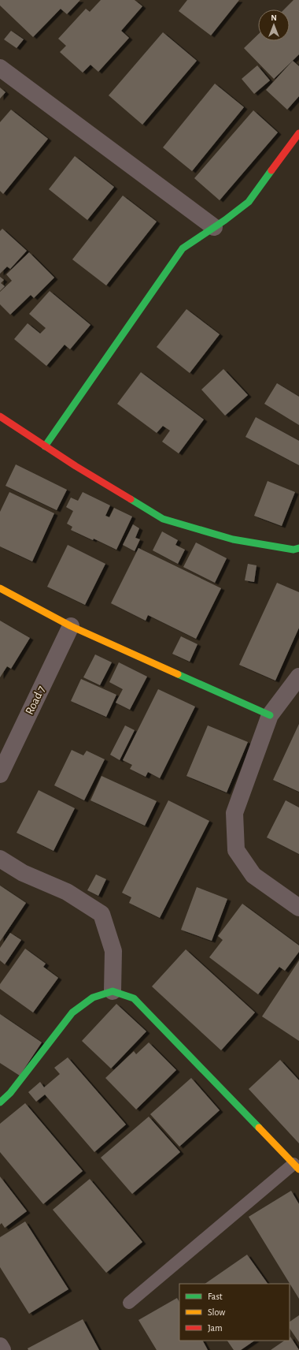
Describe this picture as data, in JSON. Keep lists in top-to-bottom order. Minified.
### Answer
{"streets":{"street":["Road 7"]},"legend":["Fast","Slow","Jam"],"north":"top"}
